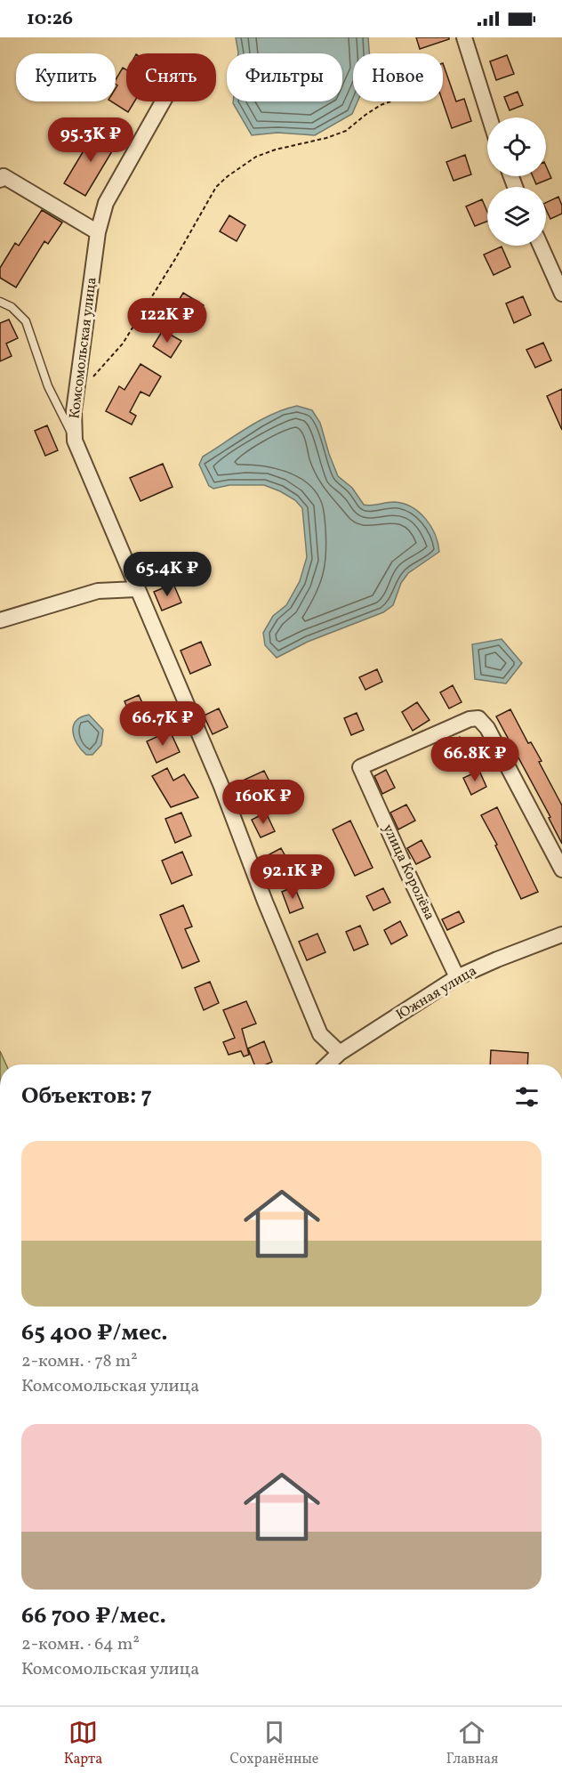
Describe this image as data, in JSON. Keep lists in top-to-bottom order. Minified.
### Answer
{"streets":{"street":["Комсомольская улица","улица Королёва","Южная улица"]},"crossings":[["Комсомольская улица","Южная улица"],["улица Королёва","Южная улица"]],"page":{"status":"10:26","chip":["Купить","Снять","Фильтры","Новое"],"price":["95.3K ₽","122K ₽","65.4K ₽","66.7K ₽","66.8K ₽","160K ₽","92.1K ₽"],"heading":"Объектов: 7","list":[{"name":"65 400 ₽/мес.","note":"2-комн. · 78 m² · Комсомольская улица"},{"name":"66 700 ₽/мес.","note":"2-комн. · 64 m² · Комсомольская улица"}],"tabs":["Карта","Сохранённые","Главная"]}}
